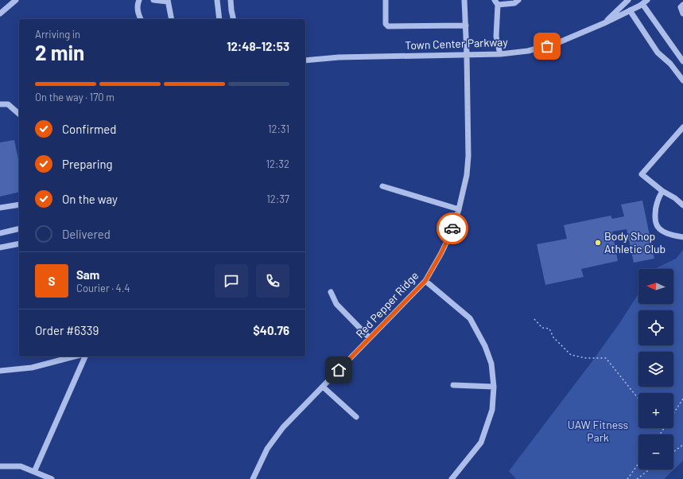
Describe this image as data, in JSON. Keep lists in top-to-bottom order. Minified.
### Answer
{"streets":{"street":["Town Center Parkway","Red Pepper Ridge"]},"crossings":[["Town Center Parkway","Red Pepper Ridge"]],"parks":["UAW Fitness Park"],"places":["Body Shop Athletic Club"],"north":"left","page":{"heading":["2 min","Arriving in","12:48–12:53"],"panel":["Sam","Courier · 4.4","Order #6339","$40.76"],"bar":"On the way · 170 m","list":[["Confirmed","12:31"],["Preparing","12:32"],["On the way","12:37"],"Delivered"],"round":"S","map_buttons":["+","−"]}}
